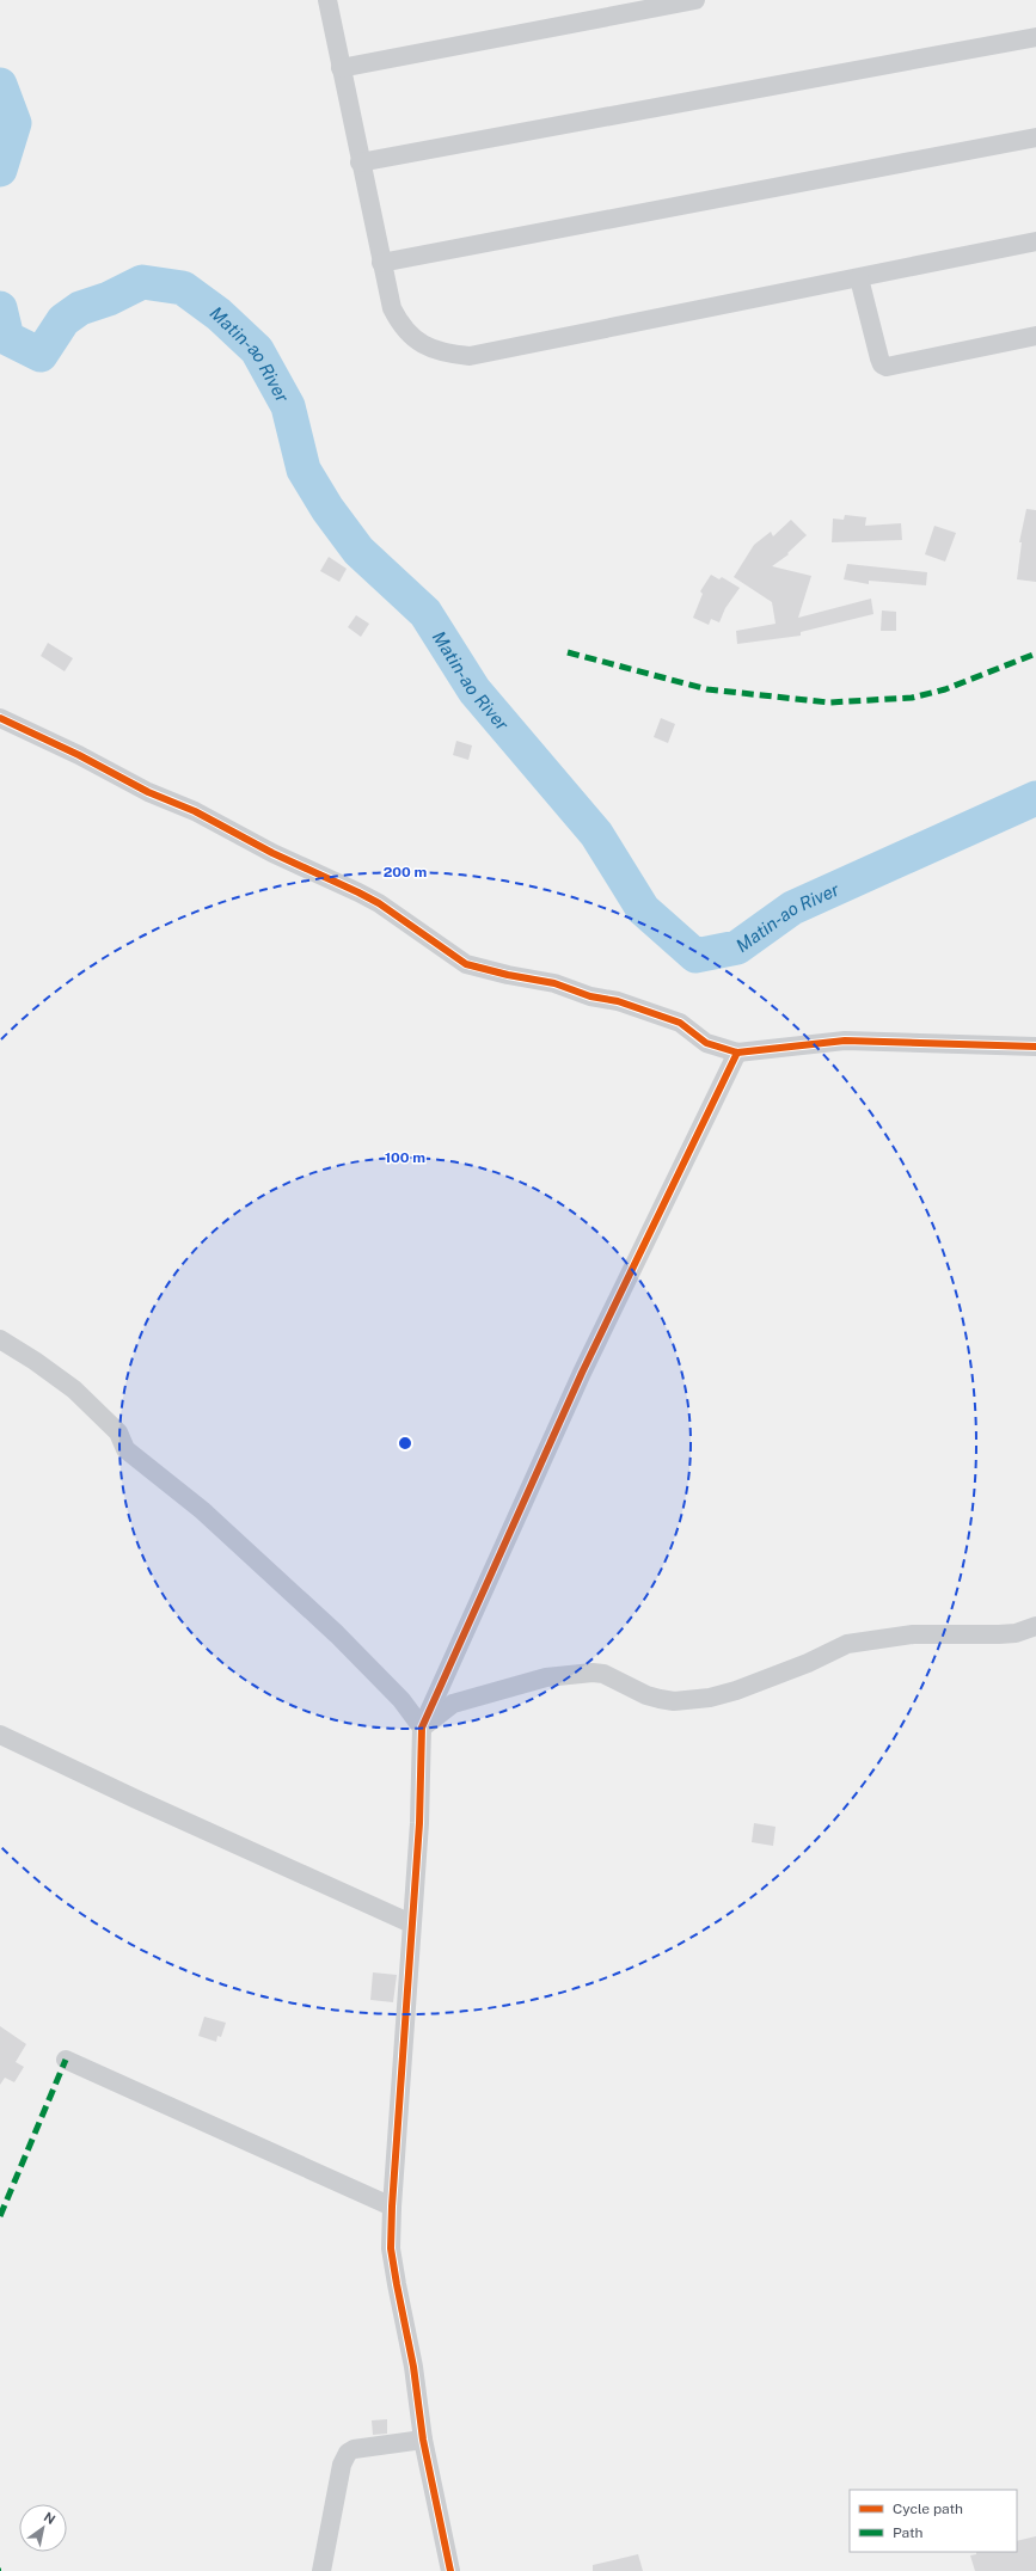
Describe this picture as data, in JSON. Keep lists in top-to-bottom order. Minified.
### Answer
{"water":["Matin-ao River"],"legend":["Cycle path","Path"],"north":"top right","rings":["200 m","100 m"]}
